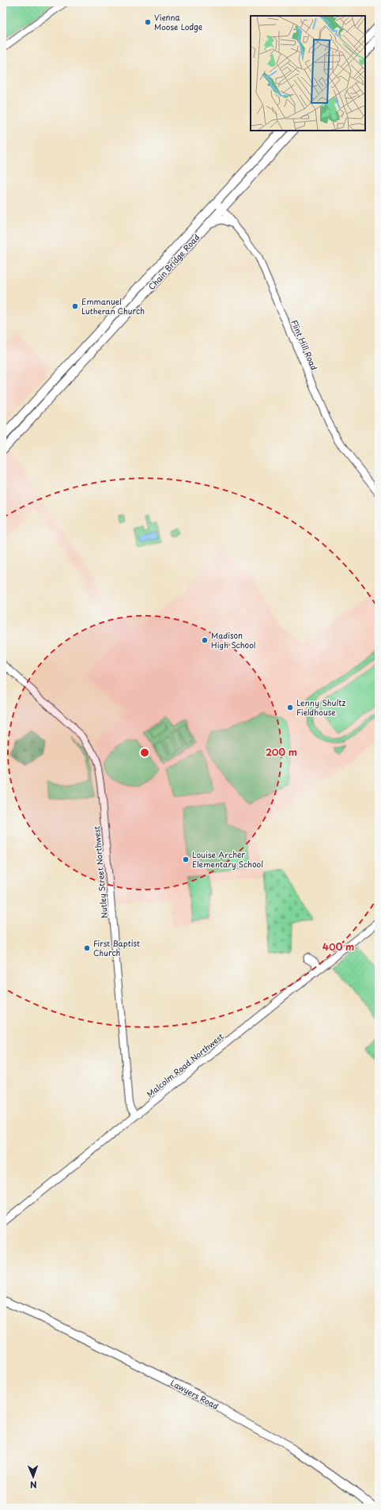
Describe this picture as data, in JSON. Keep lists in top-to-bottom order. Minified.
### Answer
{"streets":{"main road":["Chain Bridge Road","Malcolm Road Northwest","Lawyers Road"],"street":["Flint Hill Road","Nutley Street Northwest"]},"crossings":[["Chain Bridge Road","Flint Hill Road"],["Nutley Street Northwest","Malcolm Road Northwest"]],"places":["Vienna Moose Lodge","Emmanuel Lutheran Church","Madison High School","Lenny Shultz Fieldhouse","Louise Archer Elementary School","First Baptist Church"],"north":"bottom","rings":["200 m","400 m"]}
